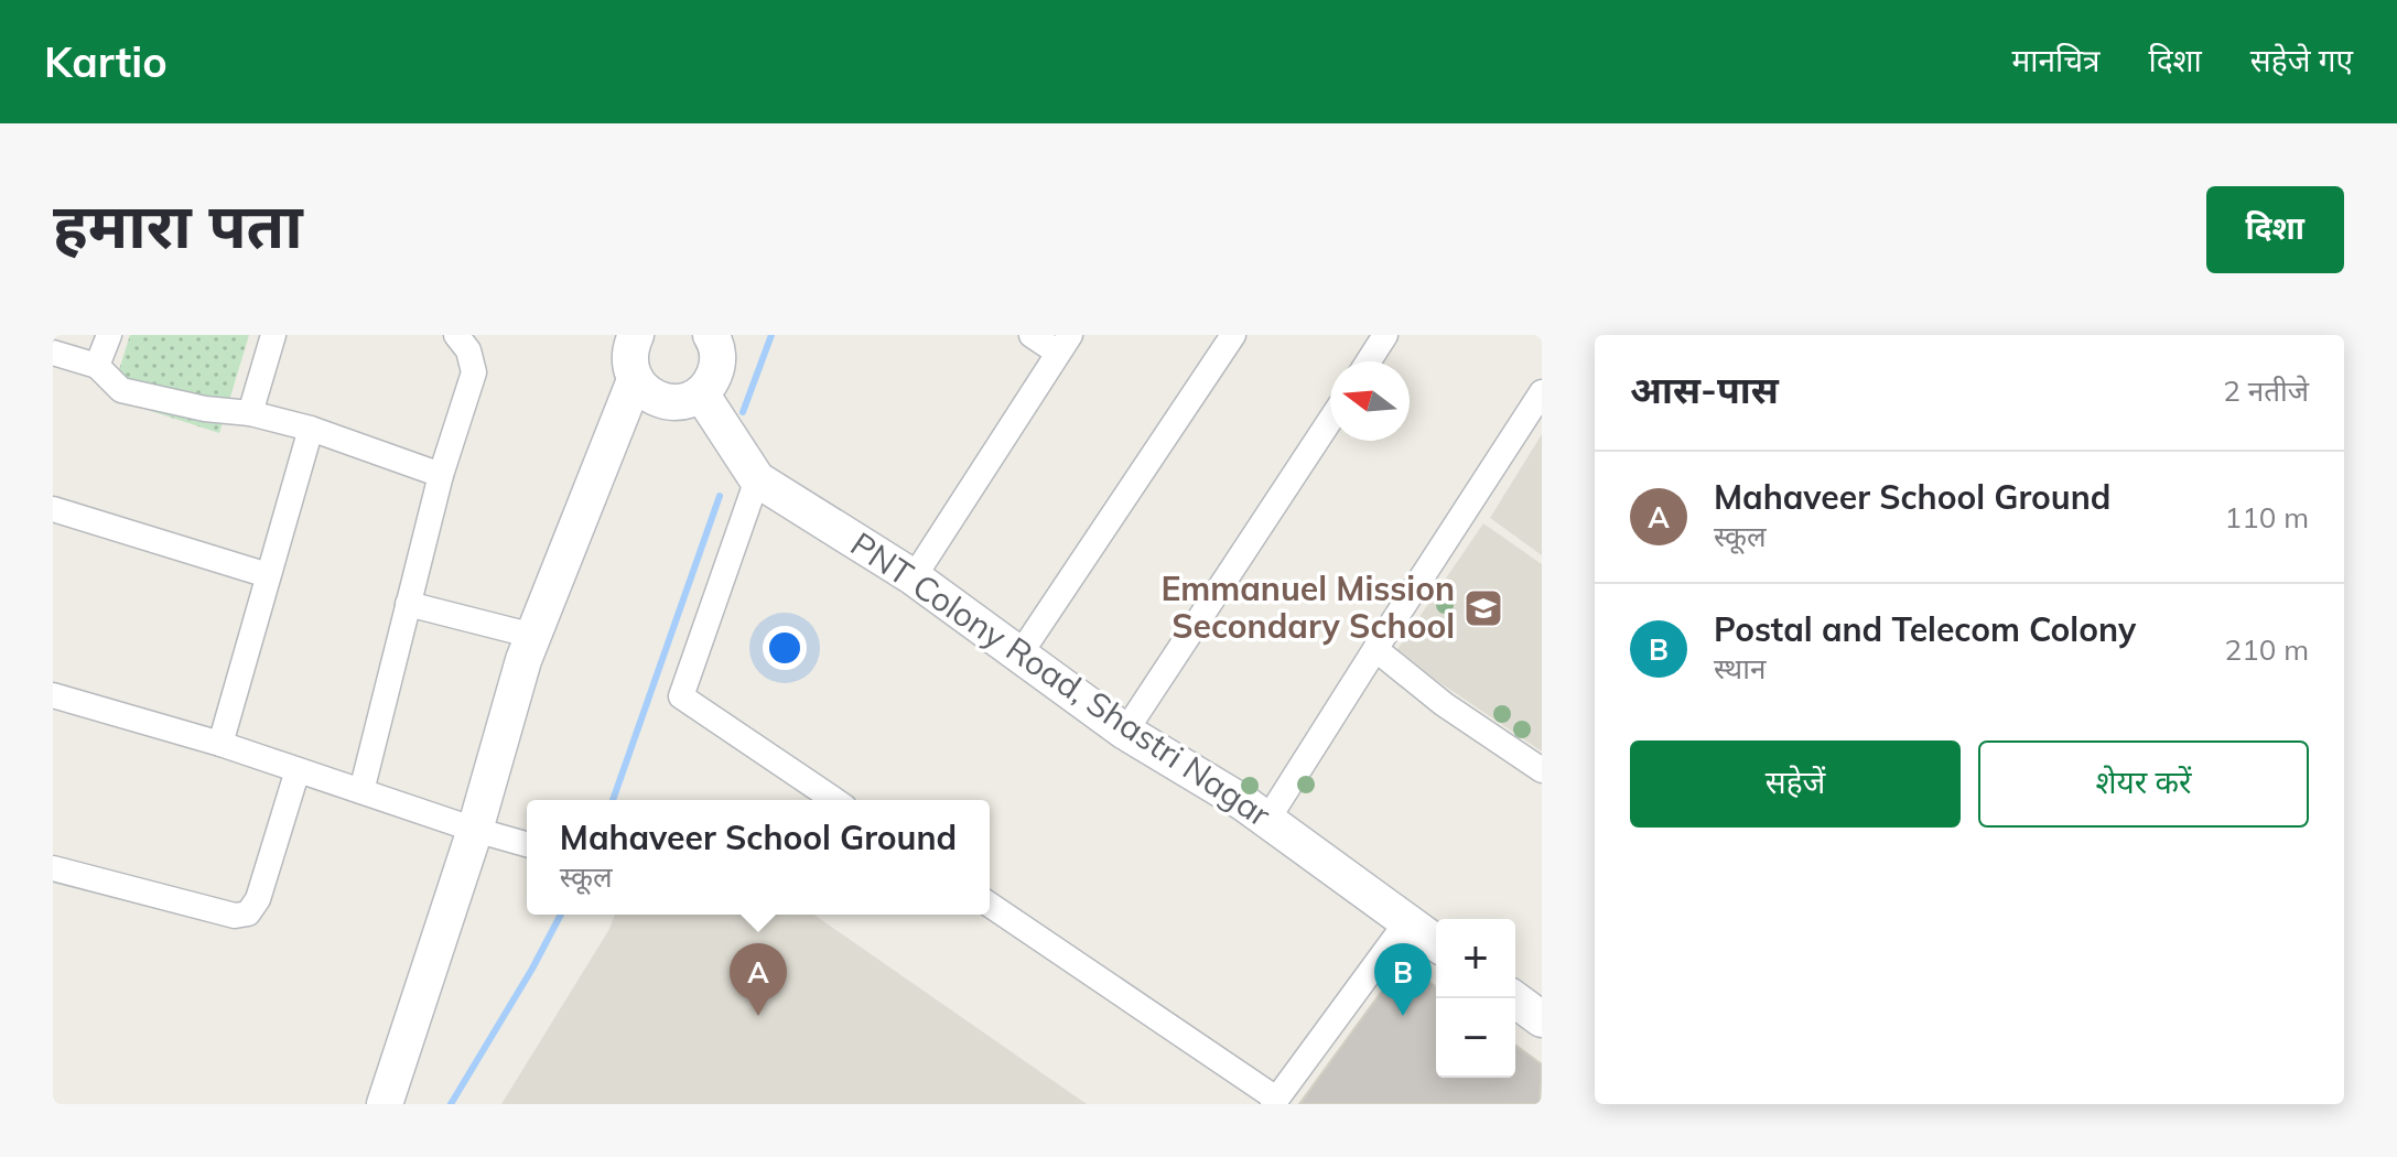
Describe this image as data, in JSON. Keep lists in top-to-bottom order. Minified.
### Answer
{"streets":{"street":["PNT Colony Road, Shastri Nagar"]},"places":{"school or university":["Emmanuel Mission Secondary School"]},"north":"left","page":{"header":"Kartio","nav":["मानचित्र","दिशा","सहेजे गए"],"title":"हमारा पता","buttons":["दिशा",["सहेजें","शेयर करें"]],"heading":["आस-पास","2 नतीजे"],"list":[{"mark":"A","name":"Mahaveer School Ground","note":"स्कूल","value":"110 m"},{"mark":"B","name":"Postal and Telecom Colony","note":"स्थान","value":"210 m"}],"popup":["Mahaveer School Ground","स्कूल"],"map_buttons":["+","−"],"pins":["A","B"]}}
